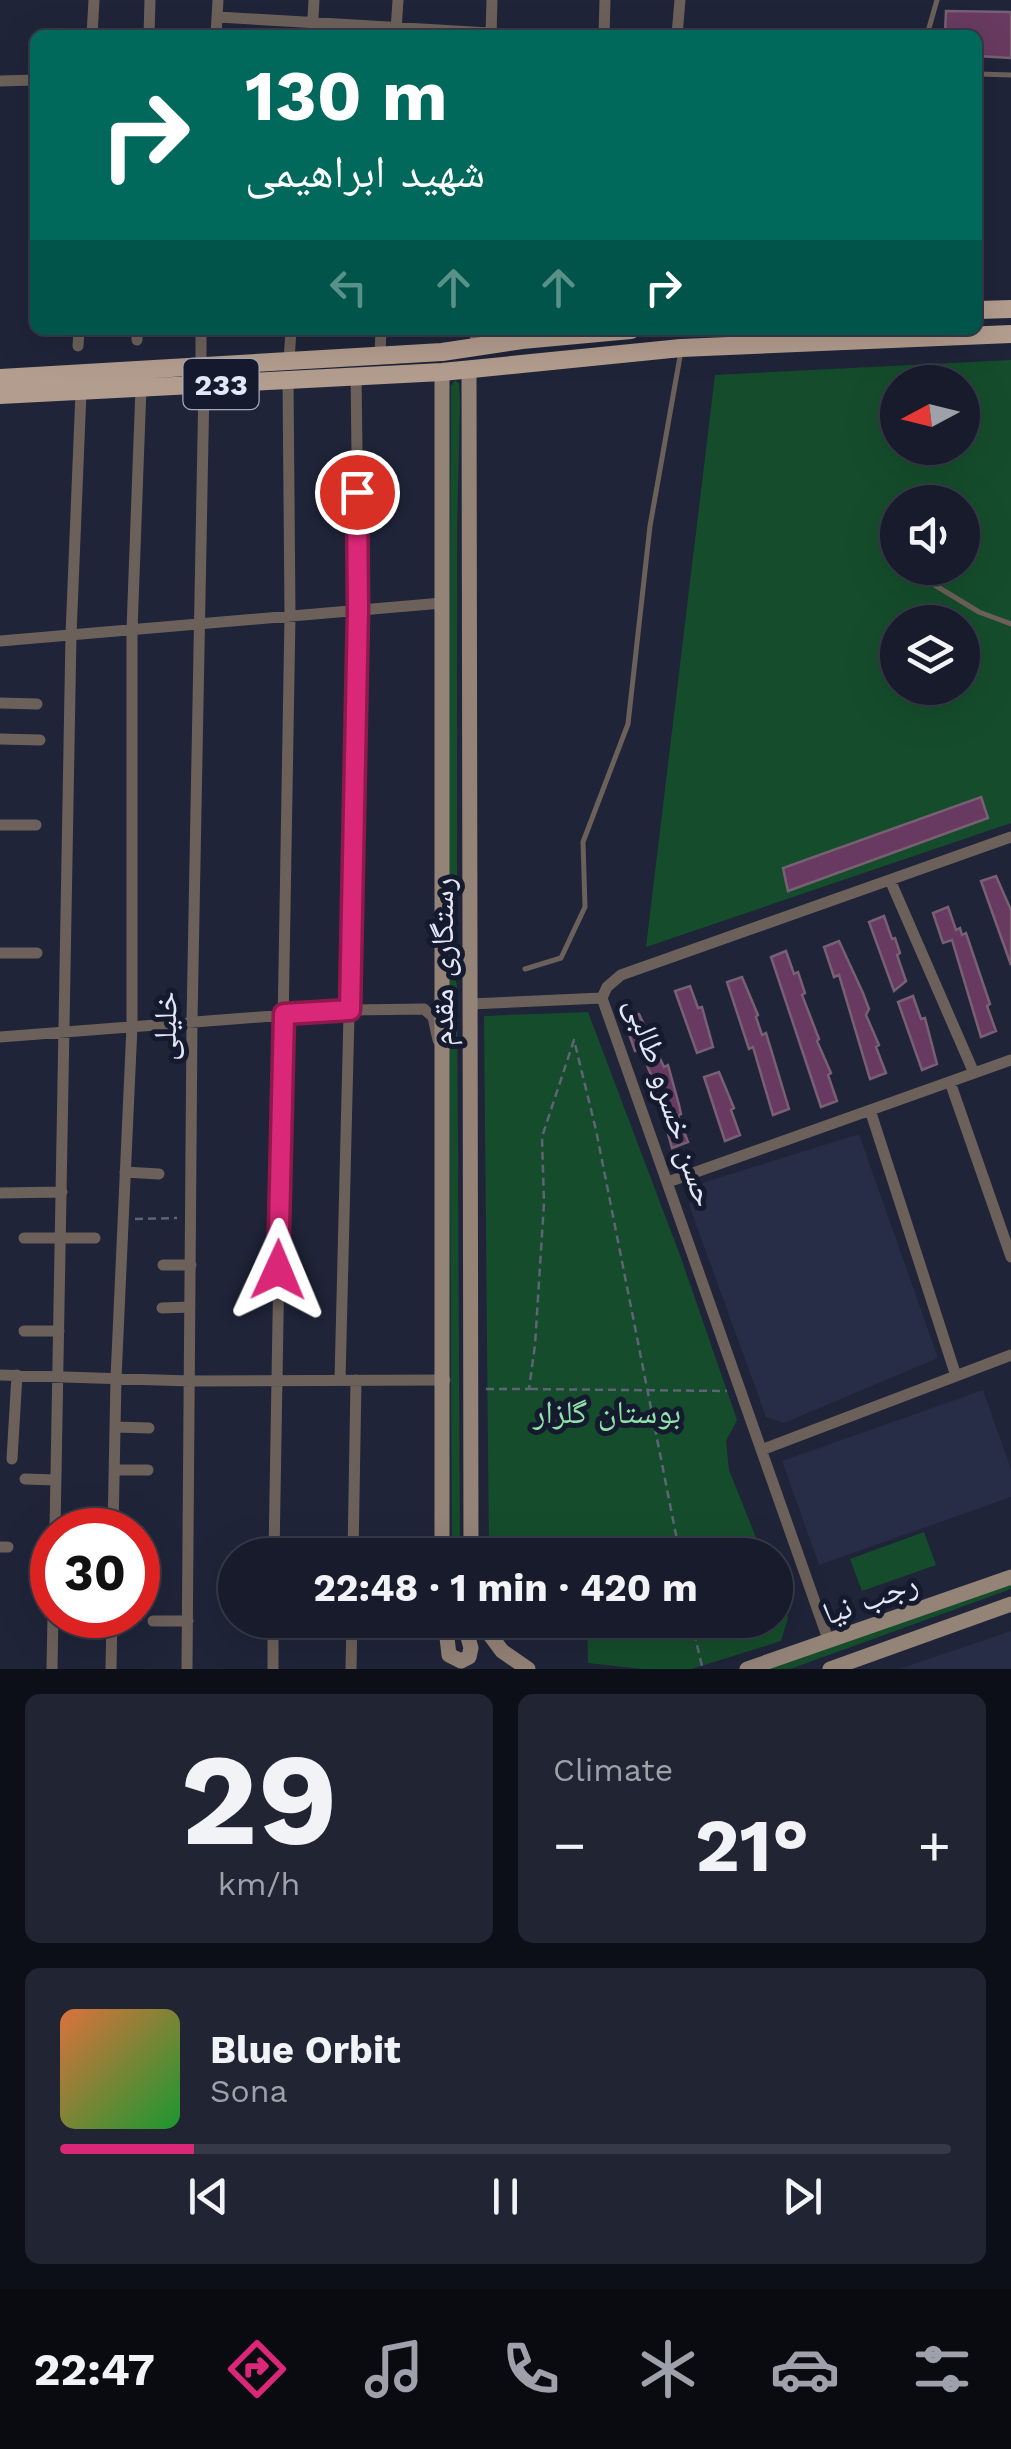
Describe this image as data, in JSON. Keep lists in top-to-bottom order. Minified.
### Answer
{"streets":{"main road":["233","رستگاری مقدم","رجب نیا"],"street":["خلیلی","حسن خسرو طالبی"]},"crossings":[["233","رستگاری مقدم"],["233","خلیلی"],["حسن خسرو طالبی","رجب نیا"]],"parks":["بوستان گلزار"],"north":"left","page":{"turn":["130 m","شهید ابراهیمی"],"limit":"30","trip":"22:48 · 1 min · 420 m","tile":[["29","km/h"],"Climate"],"heat":["−","21°","+"],"song":["Blue Orbit","Sona"],"tabs":"22:47"}}
